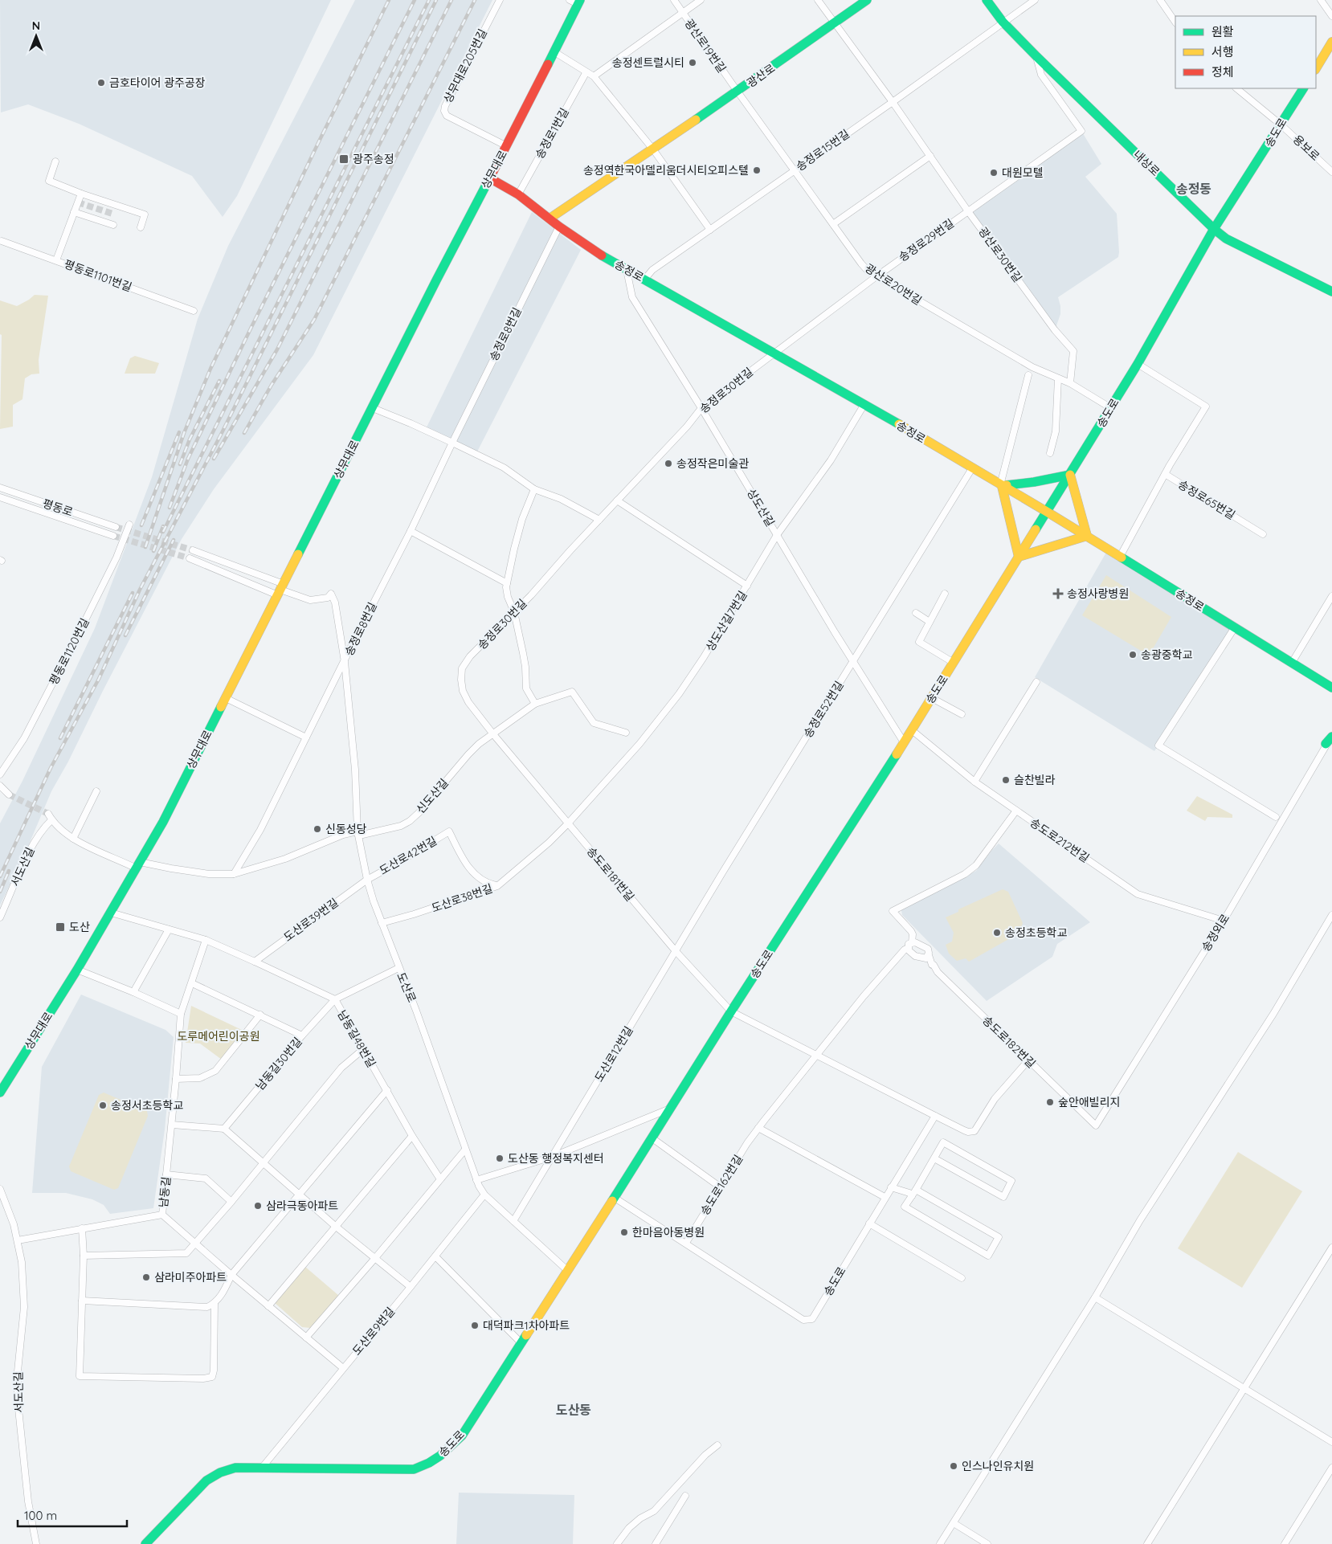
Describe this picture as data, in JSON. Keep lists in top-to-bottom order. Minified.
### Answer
{"streets":{"main road":["광산로","송도로","내상로","상무대로","송정로"],"street":["광산로19번길","상무대로205번길","송정로1번길","용보로","송정로15번길","송정로29번길","광산로30번길","평동로1101번길","광산로20번길","송정로8번길","송정로30번길","송정로65번길","평동로","상도산길","상도산길7번길","평동로1120번길","송정로52번길","신도산길","송도로212번길","도산로42번길","서도산길","송도로181번길","도산로38번길","도산로39번길","송정외로","도산로","남동길48번길","송도로182번길","도산로12번길","남동길30번길","송도로162번길","남동길","도산로9번길"]},"crossings":[["광산로19번길","광산로"],["광산로19번길","광산로20번길"],["상무대로205번길","상무대로"],["광산로","광산로30번길"],["광산로","송정로"],["광산로","광산로20번길"],["송도로","용보로"],["송도로","내상로"],["송도로","송정로"],["송도로","광산로20번길"],["송도로","송정로65번길"],["송도로","상도산길"],["송도로","송도로212번길"],["송도로","송도로181번길"],["송도로","도산로"],["송도로","송도로162번길"],["송도로","도산로9번길"],["송정로1번길","송정로"],["송정로15번길","내상로"],["송정로15번길","광산로30번길"],["송정로15번길","송정로"],["송정로15번길","광산로20번길"],["내상로","송정로29번길"],["상무대로","송정로"],["상무대로","신도산길"],["상무대로","도산로"],["송정로29번길","광산로30번길"],["송정로29번길","송정로"],["송정로29번길","광산로20번길"],["송정로29번길","송정로30번길"],["광산로30번길","광산로20번길"],["송정로","송정로8번길"],["송정로","송정로30번길"],["송정로","송정로65번길"],["송정로","상도산길"],["송정로","상도산길7번길"],["송정로","송정로52번길"],["송정로8번길","도산로"],["송정로30번길","상도산길"],["송정로30번길","송도로181번길"],["상도산길","상도산길7번길"],["상도산길","송정로52번길"],["상도산길7번길","송도로181번길"],["상도산길7번길","도산로38번길"],["송정로52번길","송도로181번길"],["송정로52번길","도산로12번길"],["신도산길","서도산길"],["신도산길","송도로181번길"],["신도산길","도산로"],["송도로212번길","송정외로"],["도산로42번길","도산로38번길"],["도산로42번길","도산로39번길"],["도산로42번길","도산로"],["송도로181번길","도산로38번길"],["송도로181번길","도산로12번길"],["도산로38번길","도산로"],["도산로39번길","도산로"],["도산로39번길","남동길48번길"],["송정외로","송도로182번길"],["도산로","도산로12번길"],["도산로","도산로9번길"],["남동길48번길","남동길30번길"],["남동길48번길","남동길"],["남동길","도산로9번길"]],"districts":["송정동","도산동"],"parks":["도루메어린이공원"],"places":{"other":["송정센트럴시티","금호타이어 광주공장","송정역한국아델리움더시티오피스텔","대원모텔","송정작은미술관","송광중학교","슬찬빌라","신동성당","송정초등학교","숲안애빌리지","송정서초등학교","도산동 행정복지센터","삼라극동아파트","한마음아동병원","삼라미주아파트","대덕파크1차아파트","인스나인유치원"],"transit":["광주송정","도산"],"health":["송정사랑병원"]},"legend":["원활","서행","정체"],"scale_bar":"100 m","north":"top"}
